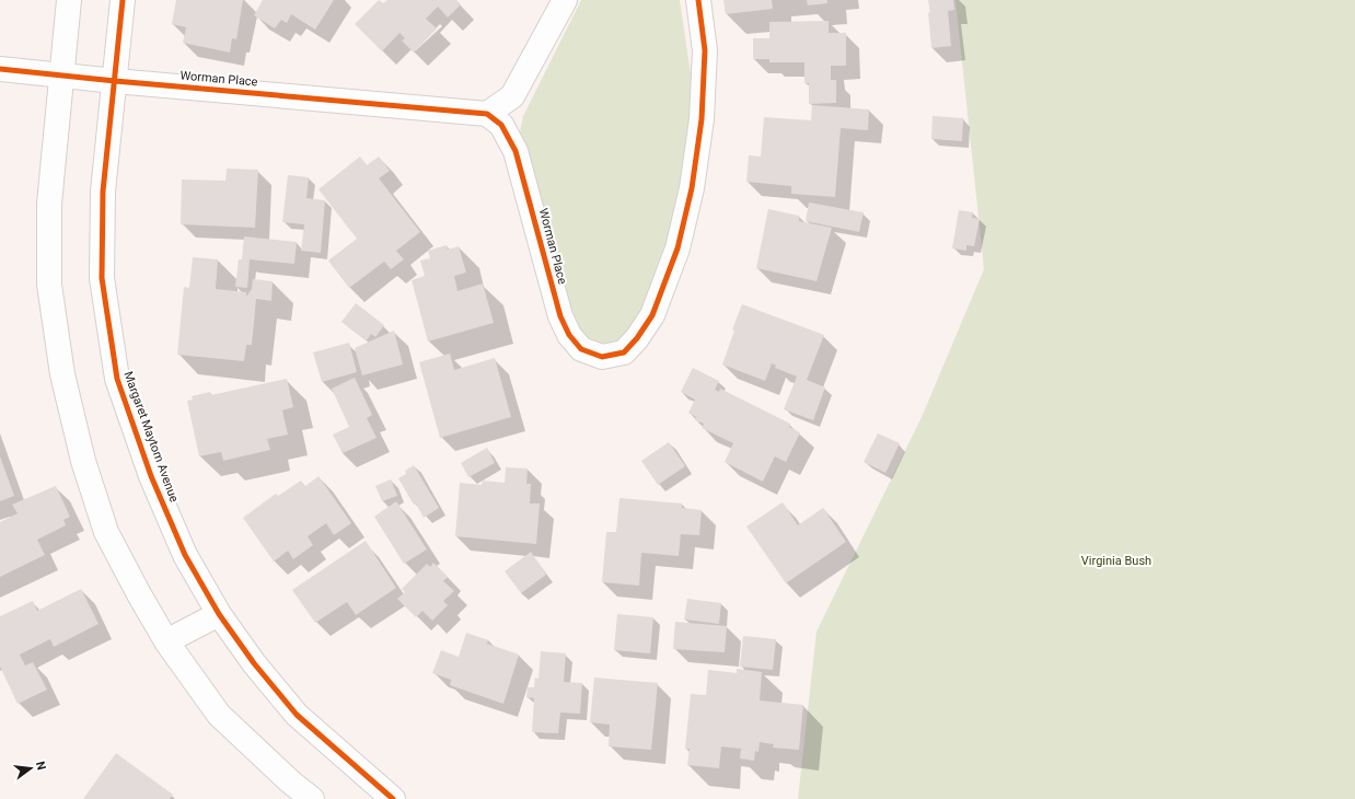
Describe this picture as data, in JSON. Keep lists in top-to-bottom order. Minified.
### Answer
{"streets":{"street":["Worman Place","Margaret Maytom Avenue"]},"crossings":[["Worman Place","Margaret Maytom Avenue"]],"parks":["Virginia Bush"],"north":"right"}
